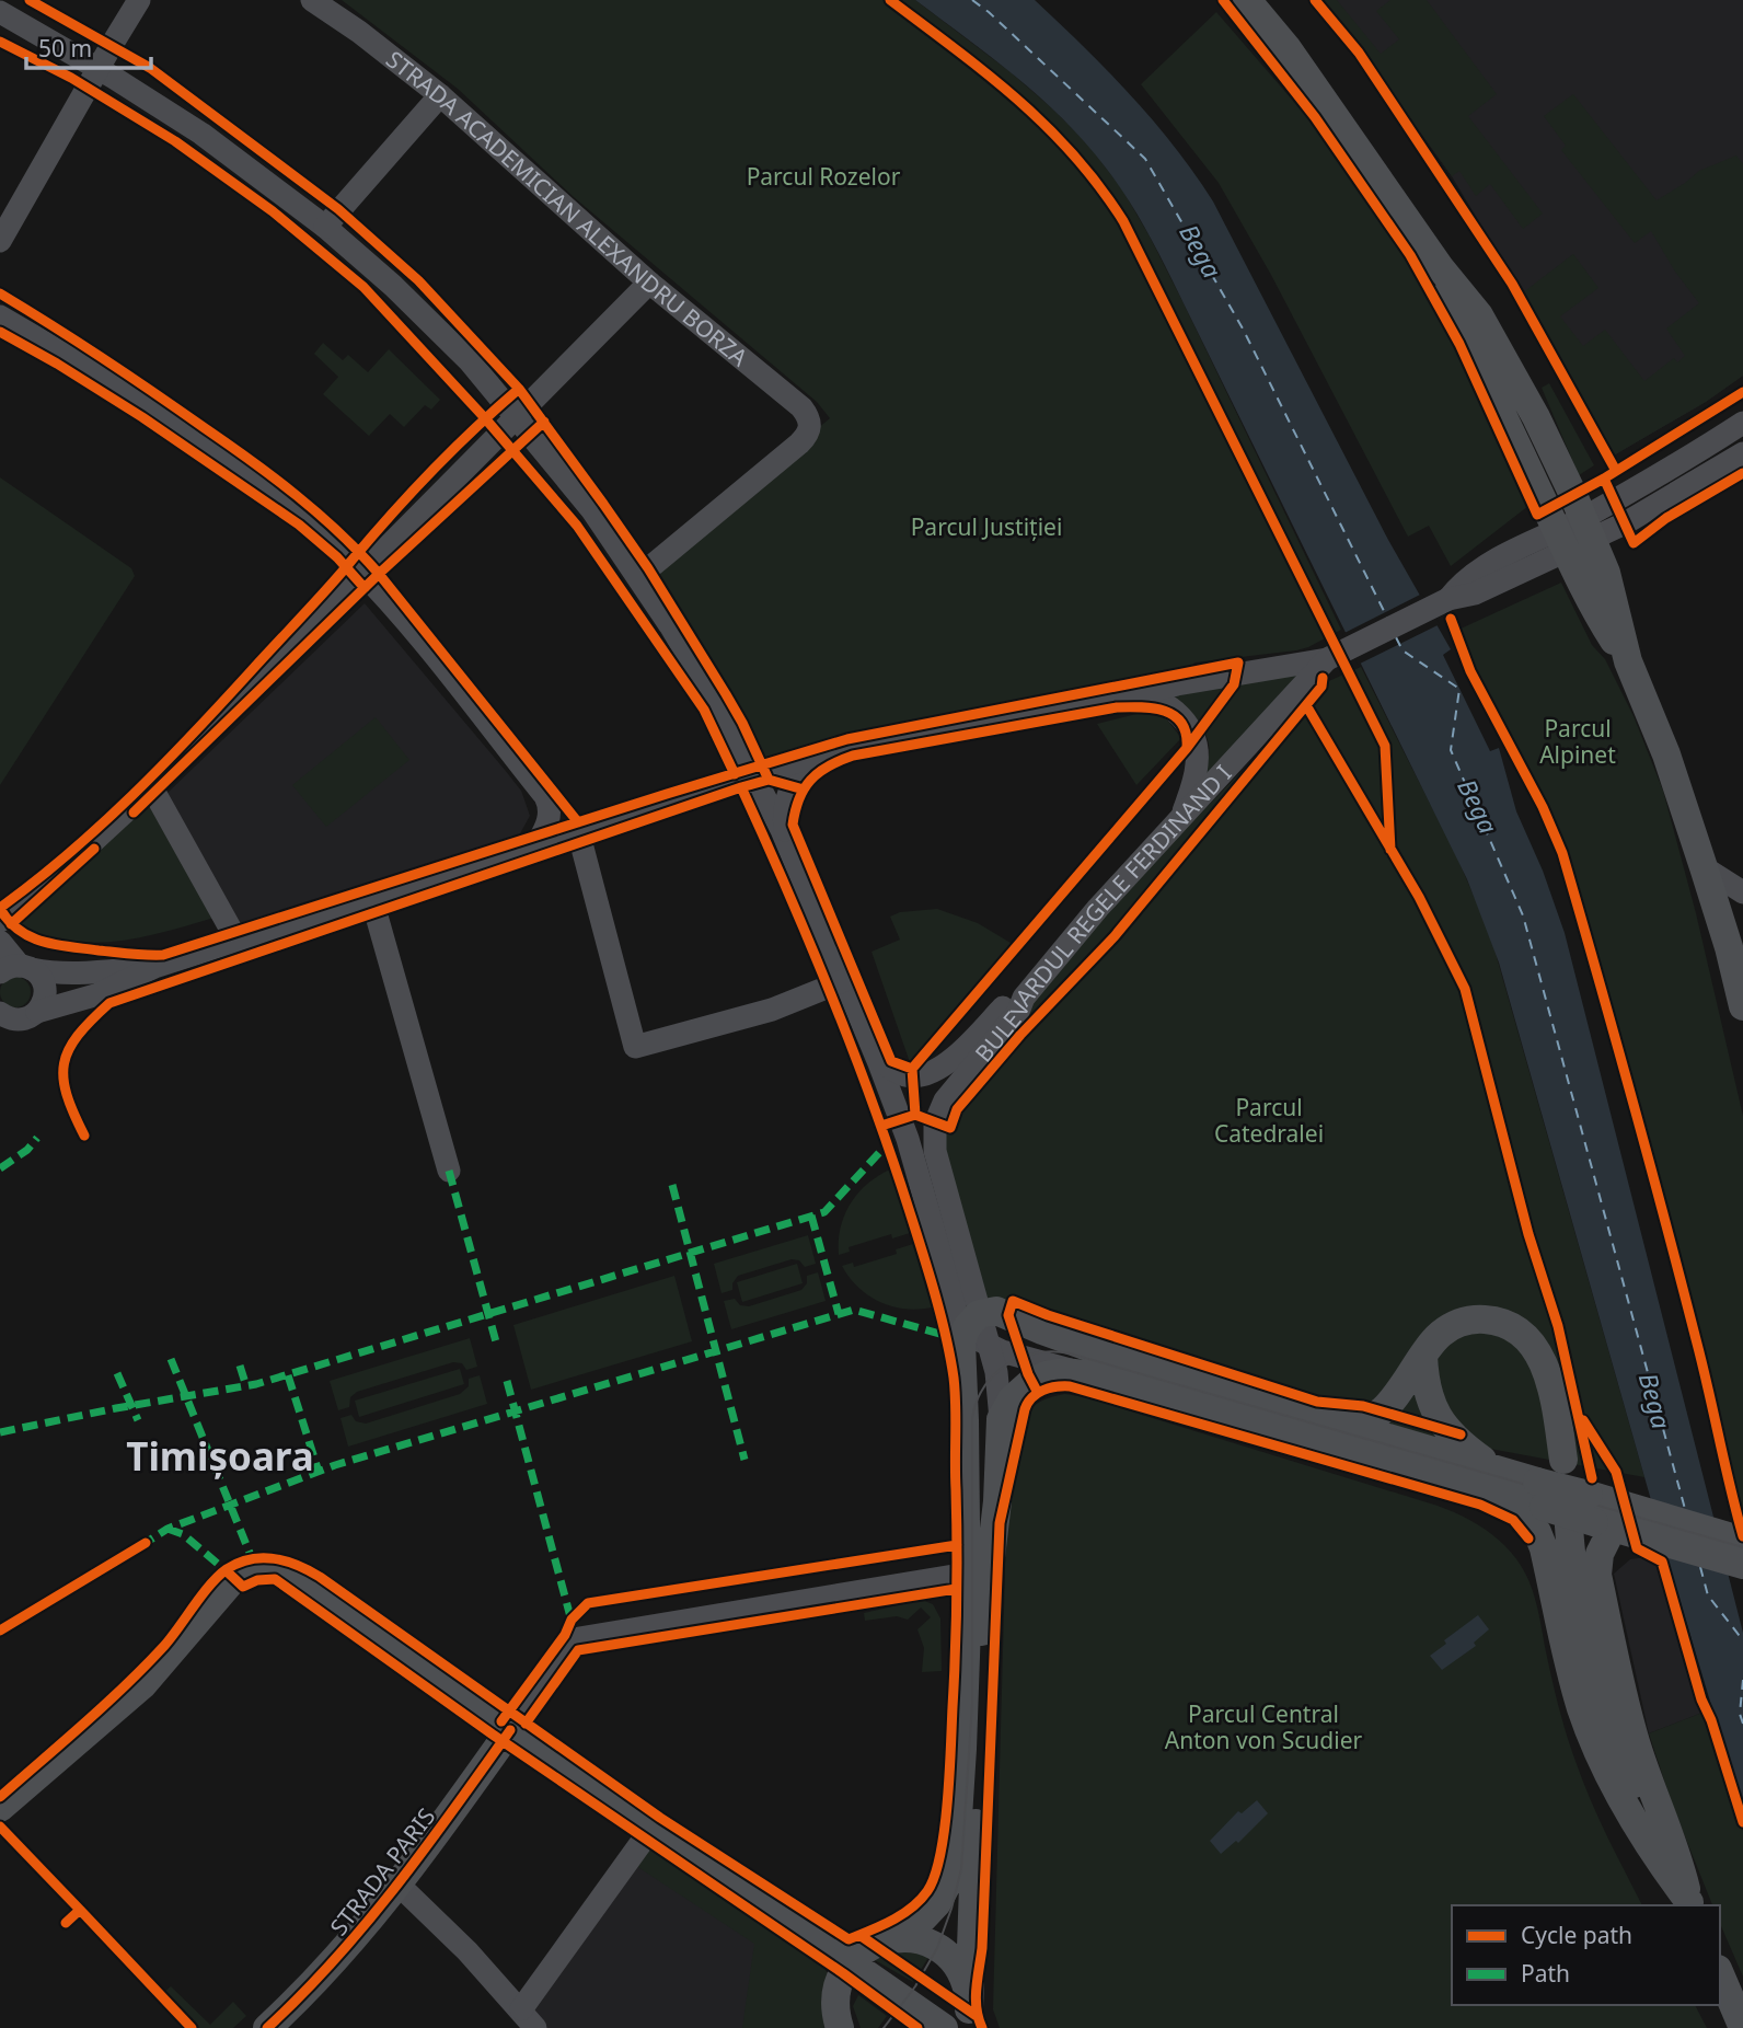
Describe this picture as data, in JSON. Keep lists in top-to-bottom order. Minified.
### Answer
{"streets":{"main road":["BULEVARDUL REGELE FERDINAND I","STRADA PARIS"],"street":["STRADA ACADEMICIAN ALEXANDRU BORZA"]},"districts":["Timișoara"],"water":["Bega"],"parks":["Parcul Rozelor","Parcul Justiției","Parcul Alpinet","Parcul Catedralei","Parcul Central Anton von Scudier"],"legend":["Cycle path","Path"],"scale_bar":"50 m"}
